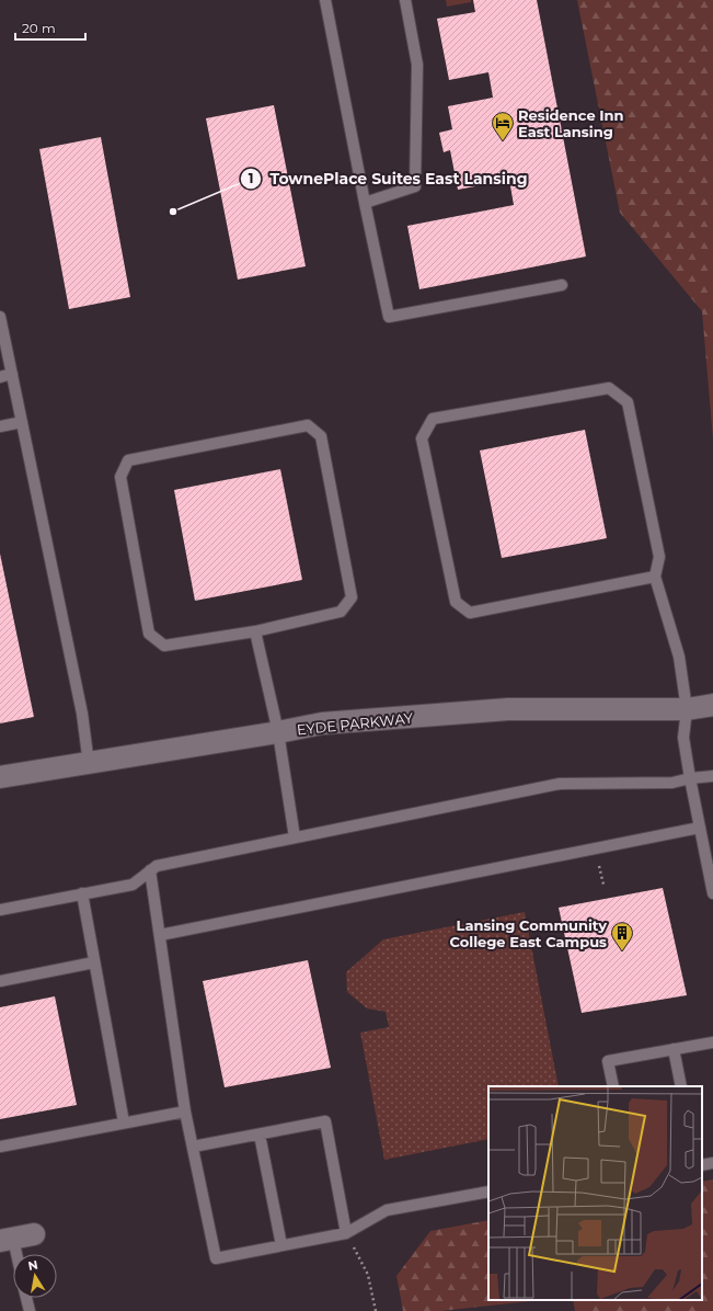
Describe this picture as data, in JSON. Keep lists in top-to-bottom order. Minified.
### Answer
{"streets":{"street":["EYDE PARKWAY"]},"places":{"hotel":["Residence Inn East Lansing"],"other":["TownePlace Suites East Lansing"],"building":["Lansing Community College East Campus"]},"scale_bar":"20 m","north":"top"}
